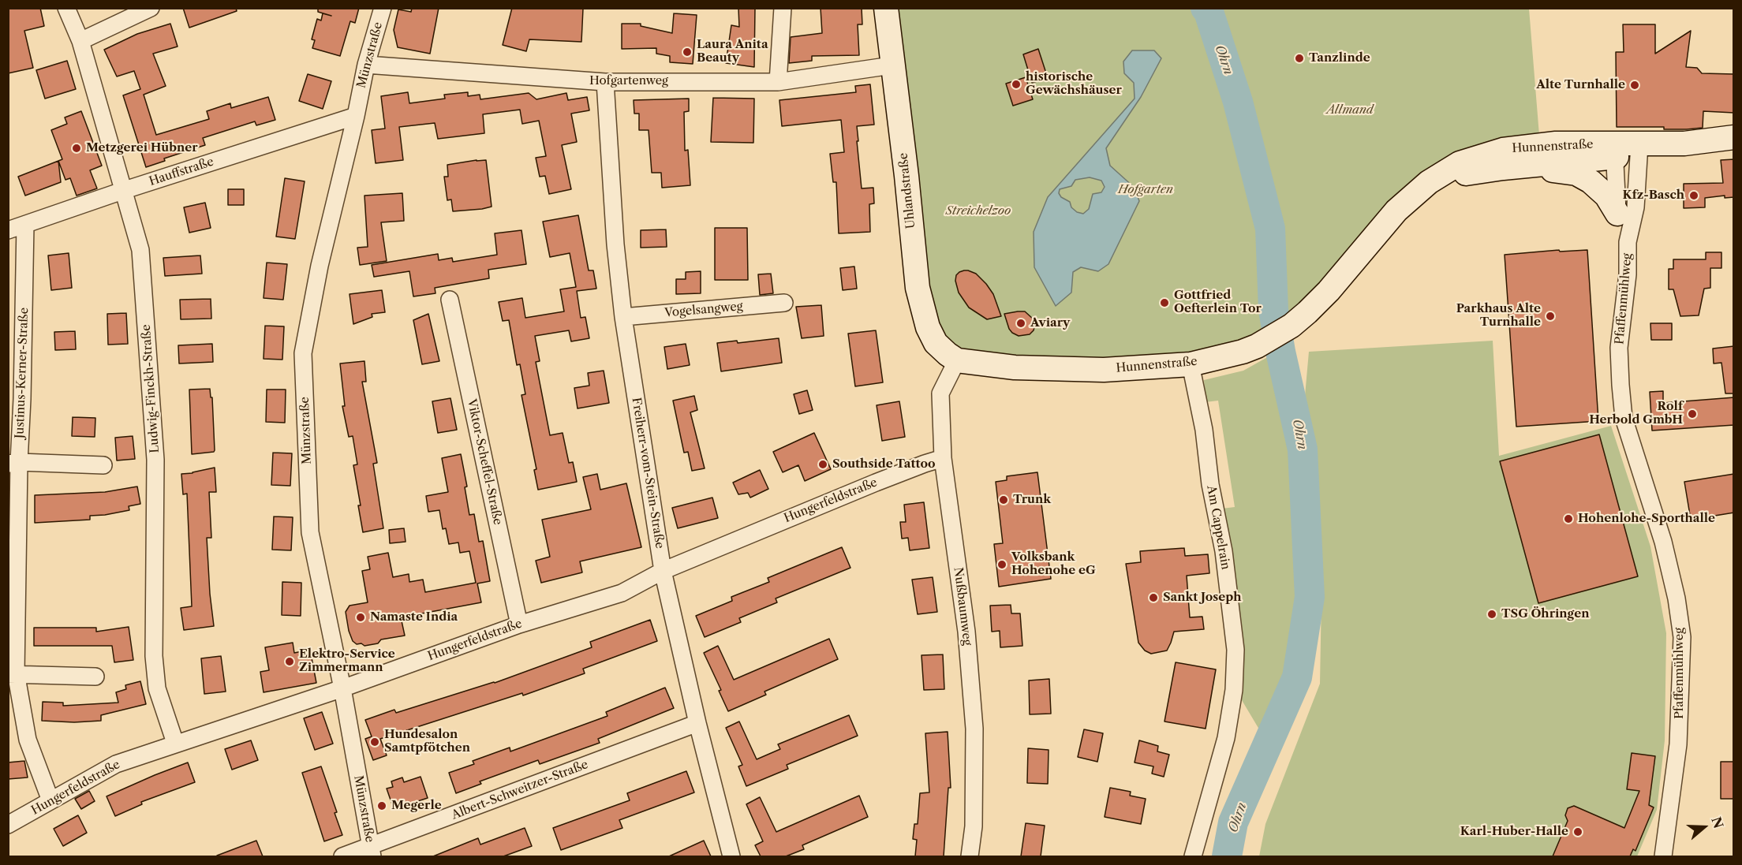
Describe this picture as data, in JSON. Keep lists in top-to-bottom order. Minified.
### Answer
{"streets":{"main road":["Hunnenstraße","Uhlandstraße"],"street":["Münzstraße","Hofgartenweg","Hauffstraße","Pfaffenmühlweg","Vogelsangweg","Justinus-Kerner-Straße","Ludwig-Finckh-Straße","Viktor-Scheffel-Straße","Freiherr-vom-Stein-Straße","Hungerfeldstraße","Am Cappelrain","Nußbaumweg","Albert-Schweitzer-Straße"]},"crossings":[["Münzstraße","Hofgartenweg"],["Münzstraße","Hauffstraße"],["Münzstraße","Hungerfeldstraße"],["Münzstraße","Albert-Schweitzer-Straße"],["Hofgartenweg","Uhlandstraße"],["Hofgartenweg","Freiherr-vom-Stein-Straße"],["Hunnenstraße","Uhlandstraße"],["Hunnenstraße","Pfaffenmühlweg"],["Hunnenstraße","Am Cappelrain"],["Hunnenstraße","Nußbaumweg"],["Hauffstraße","Justinus-Kerner-Straße"],["Hauffstraße","Ludwig-Finckh-Straße"],["Uhlandstraße","Nußbaumweg"],["Vogelsangweg","Freiherr-vom-Stein-Straße"],["Justinus-Kerner-Straße","Hungerfeldstraße"],["Ludwig-Finckh-Straße","Hungerfeldstraße"],["Viktor-Scheffel-Straße","Hungerfeldstraße"],["Freiherr-vom-Stein-Straße","Hungerfeldstraße"],["Freiherr-vom-Stein-Straße","Albert-Schweitzer-Straße"],["Hungerfeldstraße","Nußbaumweg"]],"water":["Ohrn"],"parks":["Allmand","Hofgarten","Streichelzoo"],"places":["Laura Anita Beauty","Tanzlinde","historische Gewächshäuser","Alte Turnhalle","Metzgerei Hübner","Kfz-Basch","Gottfried Oefterlein Tor","Parkhaus Alte Turnhalle","Aviary","Rolf Herbold GmbH","Southside Tattoo","Trunk","Hohenlohe-Sporthalle","Volksbank Hohenohe eG","Sankt Joseph","TSG Öhringen","Namaste India","Elektro-Service Zimmermann","Hundesalon Samtpfötchen","Megerle","Karl-Huber-Halle"],"north":"right"}
